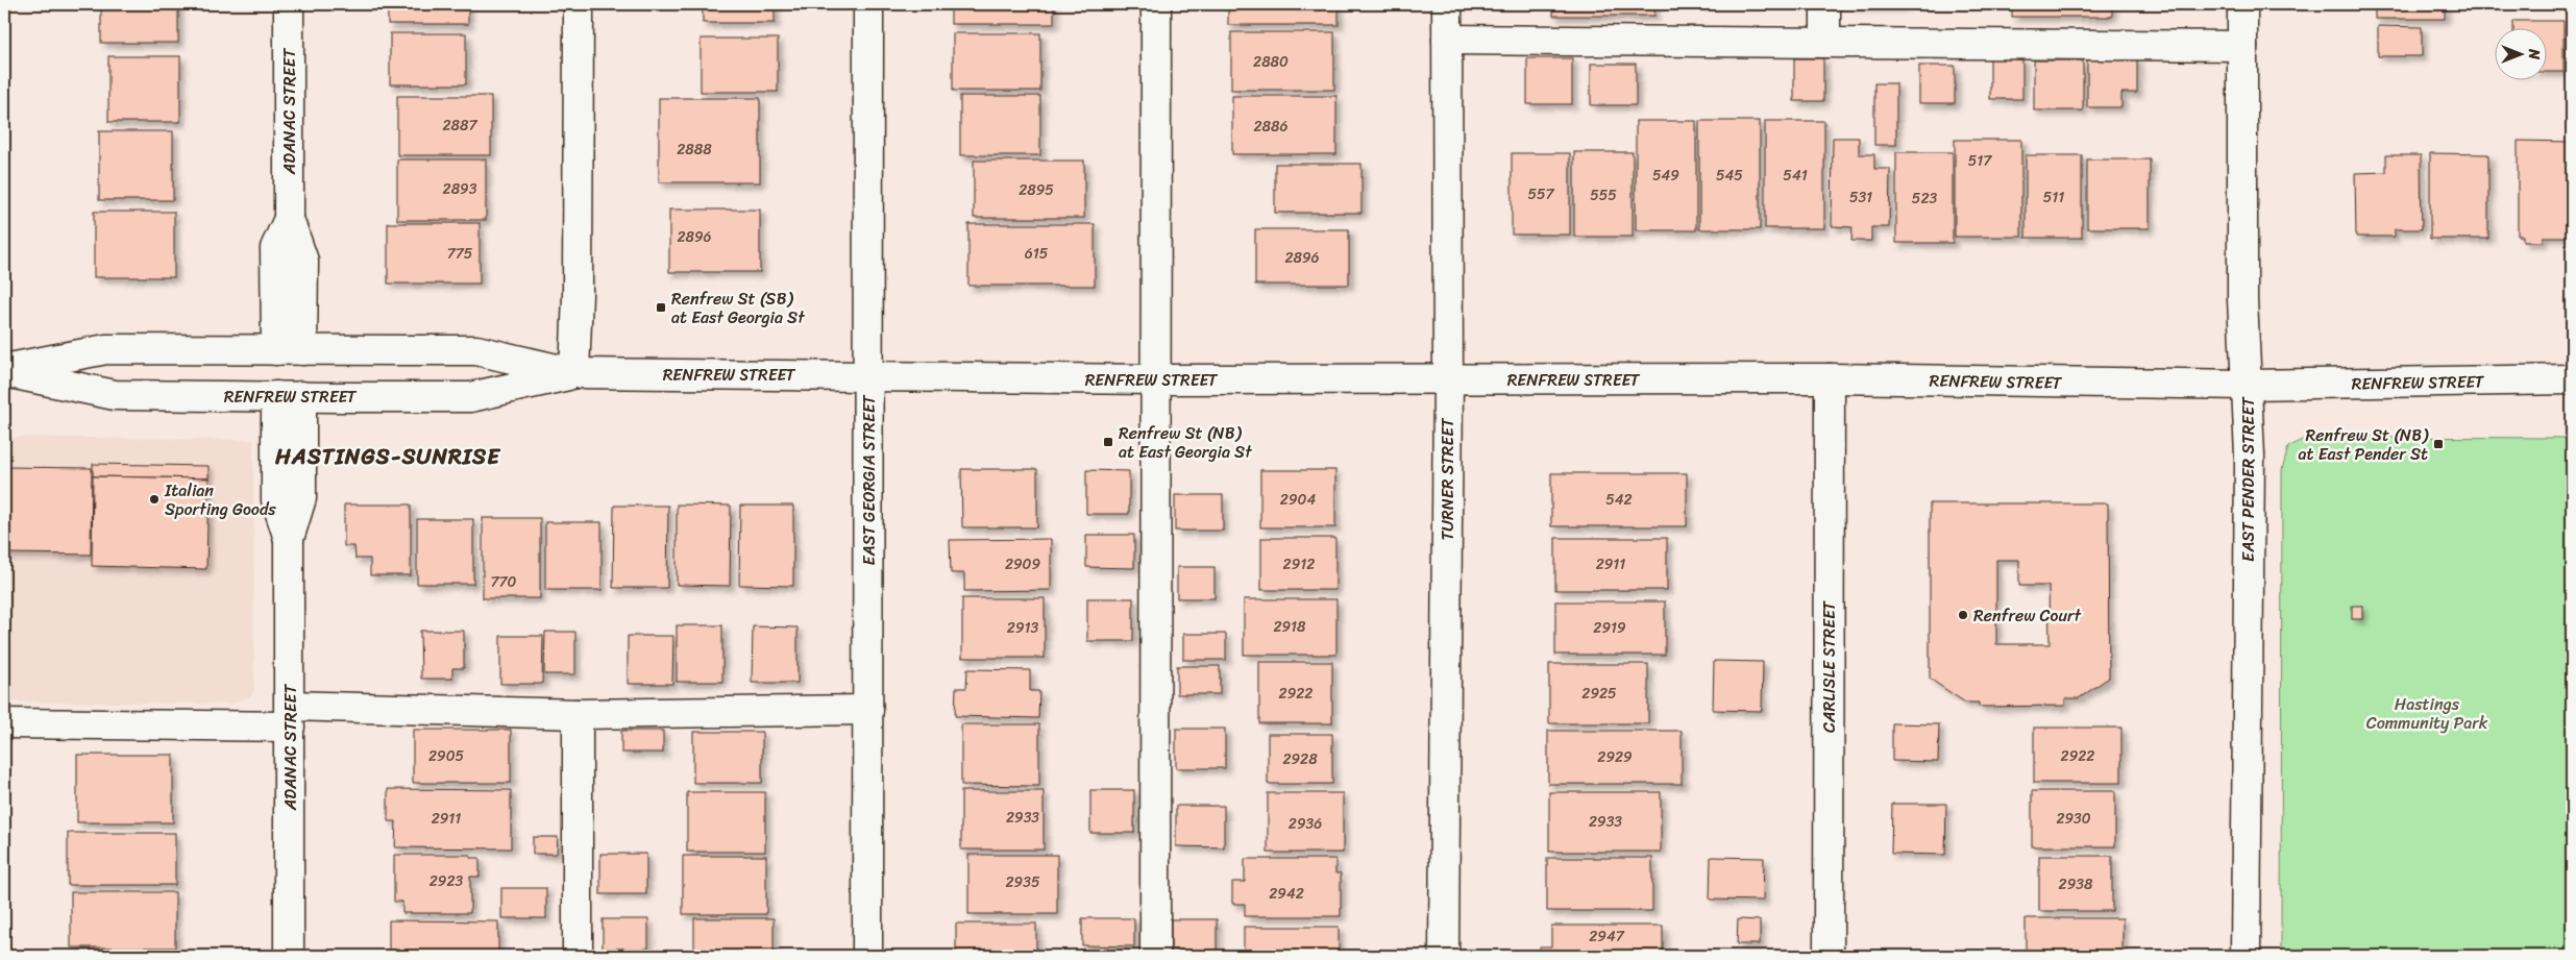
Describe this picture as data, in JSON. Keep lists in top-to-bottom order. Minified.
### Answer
{"streets":{"street":["ADANAC STREET","RENFREW STREET","TURNER STREET","EAST PENDER STREET","EAST GEORGIA STREET","CARLISLE STREET"]},"crossings":[["ADANAC STREET","RENFREW STREET"],["RENFREW STREET","TURNER STREET"],["RENFREW STREET","EAST PENDER STREET"],["RENFREW STREET","EAST GEORGIA STREET"],["RENFREW STREET","CARLISLE STREET"]],"districts":["HASTINGS-SUNRISE"],"parks":["Hastings Community Park"],"places":{"transit":["Renfrew St (SB) at East Georgia St","Renfrew St (NB) at East Georgia St","Renfrew St (NB) at East Pender St"],"other":["Italian Sporting Goods","Renfrew Court"]},"house_numbers":["2880","2887","2886","2888","517","549","545","541","2893","2895","557","555","531","511","523","2896","775","615","2896","2904","542","2909","2912","2911","770","2918","2913","2919","2922","2925","2905","2922","2929","2928","2933","2911","2930","2933","2936","2923","2935","2938","2942","2947"],"north":"right"}
